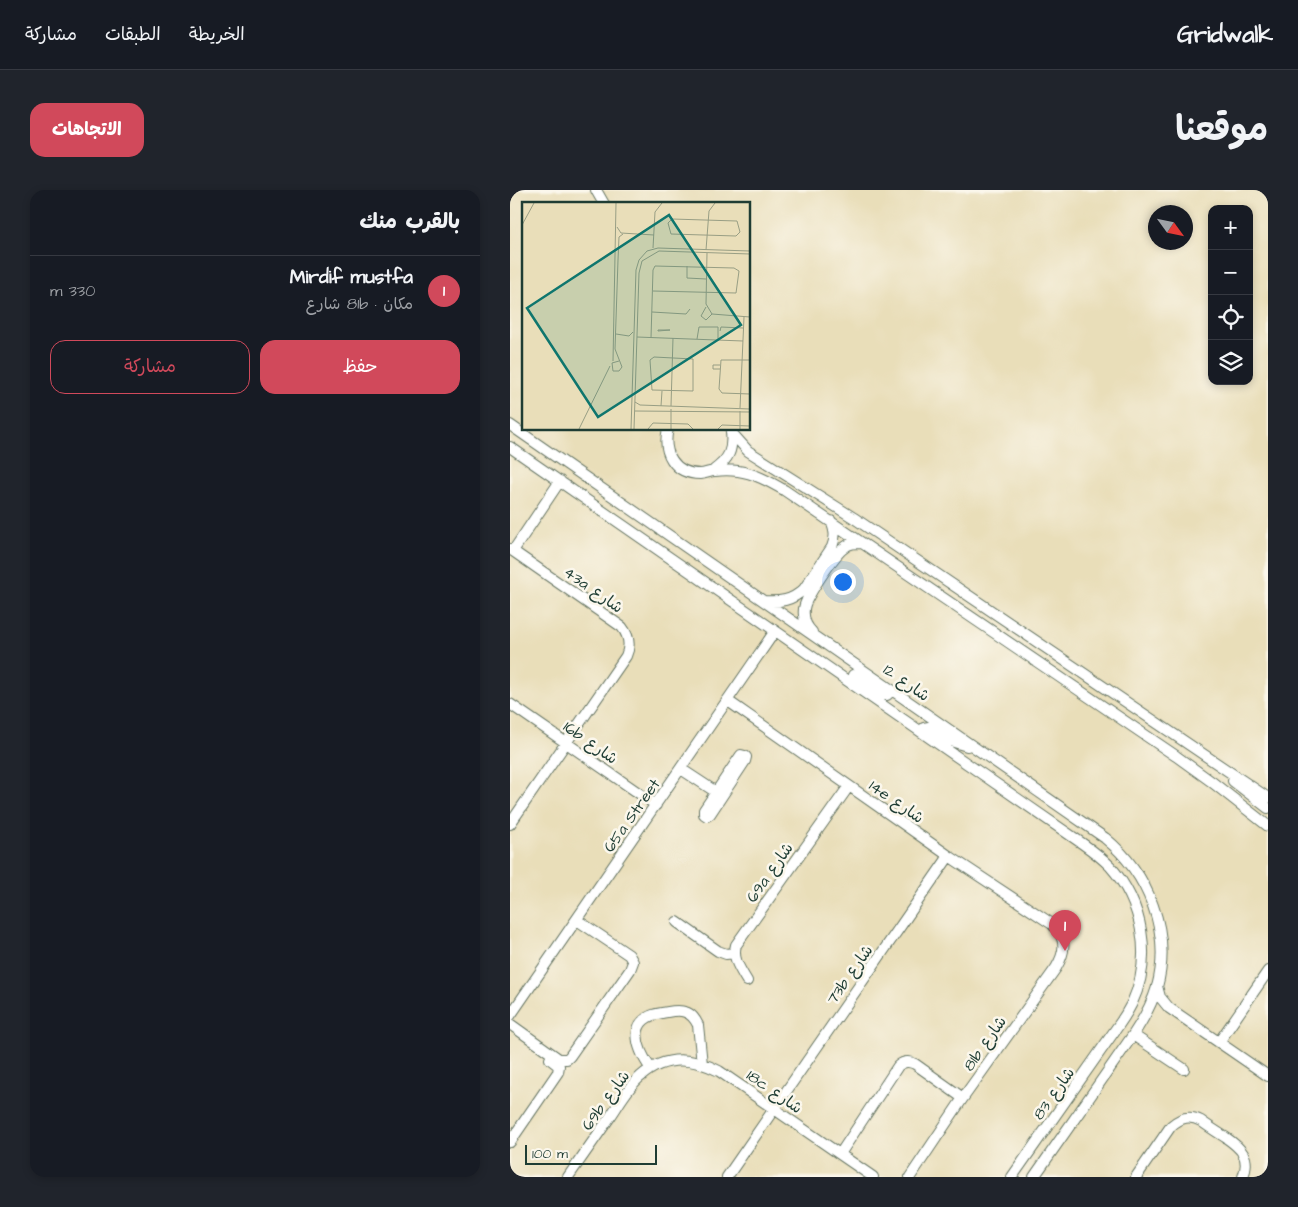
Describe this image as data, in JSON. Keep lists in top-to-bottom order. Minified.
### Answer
{"streets":{"street":["43a شارع","شارع 12","16b شارع","14e شارع","65a Street","69a شارع","73b شارع","81b شارع","18c شارع","شارع 83","69b شارع"]},"crossings":[["43a شارع","16b شارع"],["شارع 12","65a Street"],["شارع 12","شارع 83"],["16b شارع","65a Street"],["14e شارع","65a Street"],["14e شارع","69a شارع"],["14e شارع","73b شارع"],["14e شارع","81b شارع"],["73b شارع","18c شارع"],["18c شارع","69b شارع"]],"scale_bar":"100 m","north":"bottom right","page":{"header":"Gridwalk","nav":["الخريطة","الطبقات","مشاركة"],"title":"موقعنا","buttons":["الاتجاهات",["حفظ","مشاركة"]],"heading":"بالقرب منك","map_buttons":["+","−"],"list":[{"mark":"1","name":"Mirdif mustfa","note":"مكان · 81b شارع","value":"330 m"}],"pins":"1","scale":"100 m"}}
